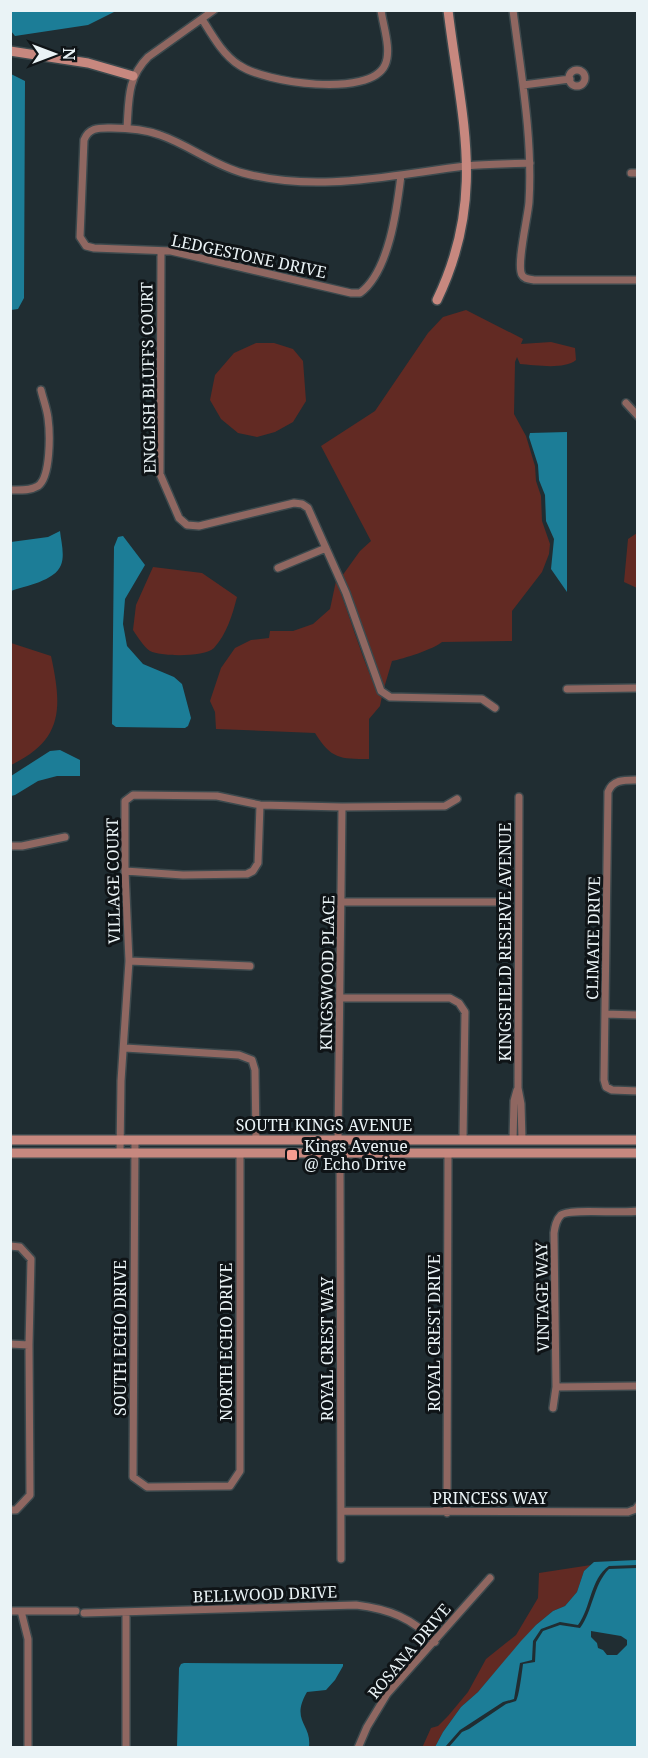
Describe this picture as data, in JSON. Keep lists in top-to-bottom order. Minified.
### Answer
{"streets":{"main road":["SOUTH KINGS AVENUE"],"street":["LEDGESTONE DRIVE","ENGLISH BLUFFS COURT","VILLAGE COURT","CLIMATE DRIVE","KINGSFIELD RESERVE AVENUE","KINGSWOOD PLACE","VINTAGE WAY","ROYAL CREST DRIVE","SOUTH ECHO DRIVE","NORTH ECHO DRIVE","ROYAL CREST WAY","PRINCESS WAY","BELLWOOD DRIVE","ROSANA DRIVE"]},"crossings":[["LEDGESTONE DRIVE","ENGLISH BLUFFS COURT"],["VILLAGE COURT","KINGSWOOD PLACE"],["VILLAGE COURT","SOUTH KINGS AVENUE"],["KINGSFIELD RESERVE AVENUE","SOUTH KINGS AVENUE"],["KINGSWOOD PLACE","SOUTH KINGS AVENUE"],["KINGSWOOD PLACE","ROYAL CREST WAY"],["SOUTH KINGS AVENUE","ROYAL CREST DRIVE"],["SOUTH KINGS AVENUE","SOUTH ECHO DRIVE"],["SOUTH KINGS AVENUE","NORTH ECHO DRIVE"],["SOUTH KINGS AVENUE","ROYAL CREST WAY"],["ROYAL CREST DRIVE","PRINCESS WAY"],["SOUTH ECHO DRIVE","NORTH ECHO DRIVE"],["ROYAL CREST WAY","PRINCESS WAY"],["BELLWOOD DRIVE","ROSANA DRIVE"]],"places":{"transit":["Kings Avenue @ Echo Drive"]},"north":"right"}
